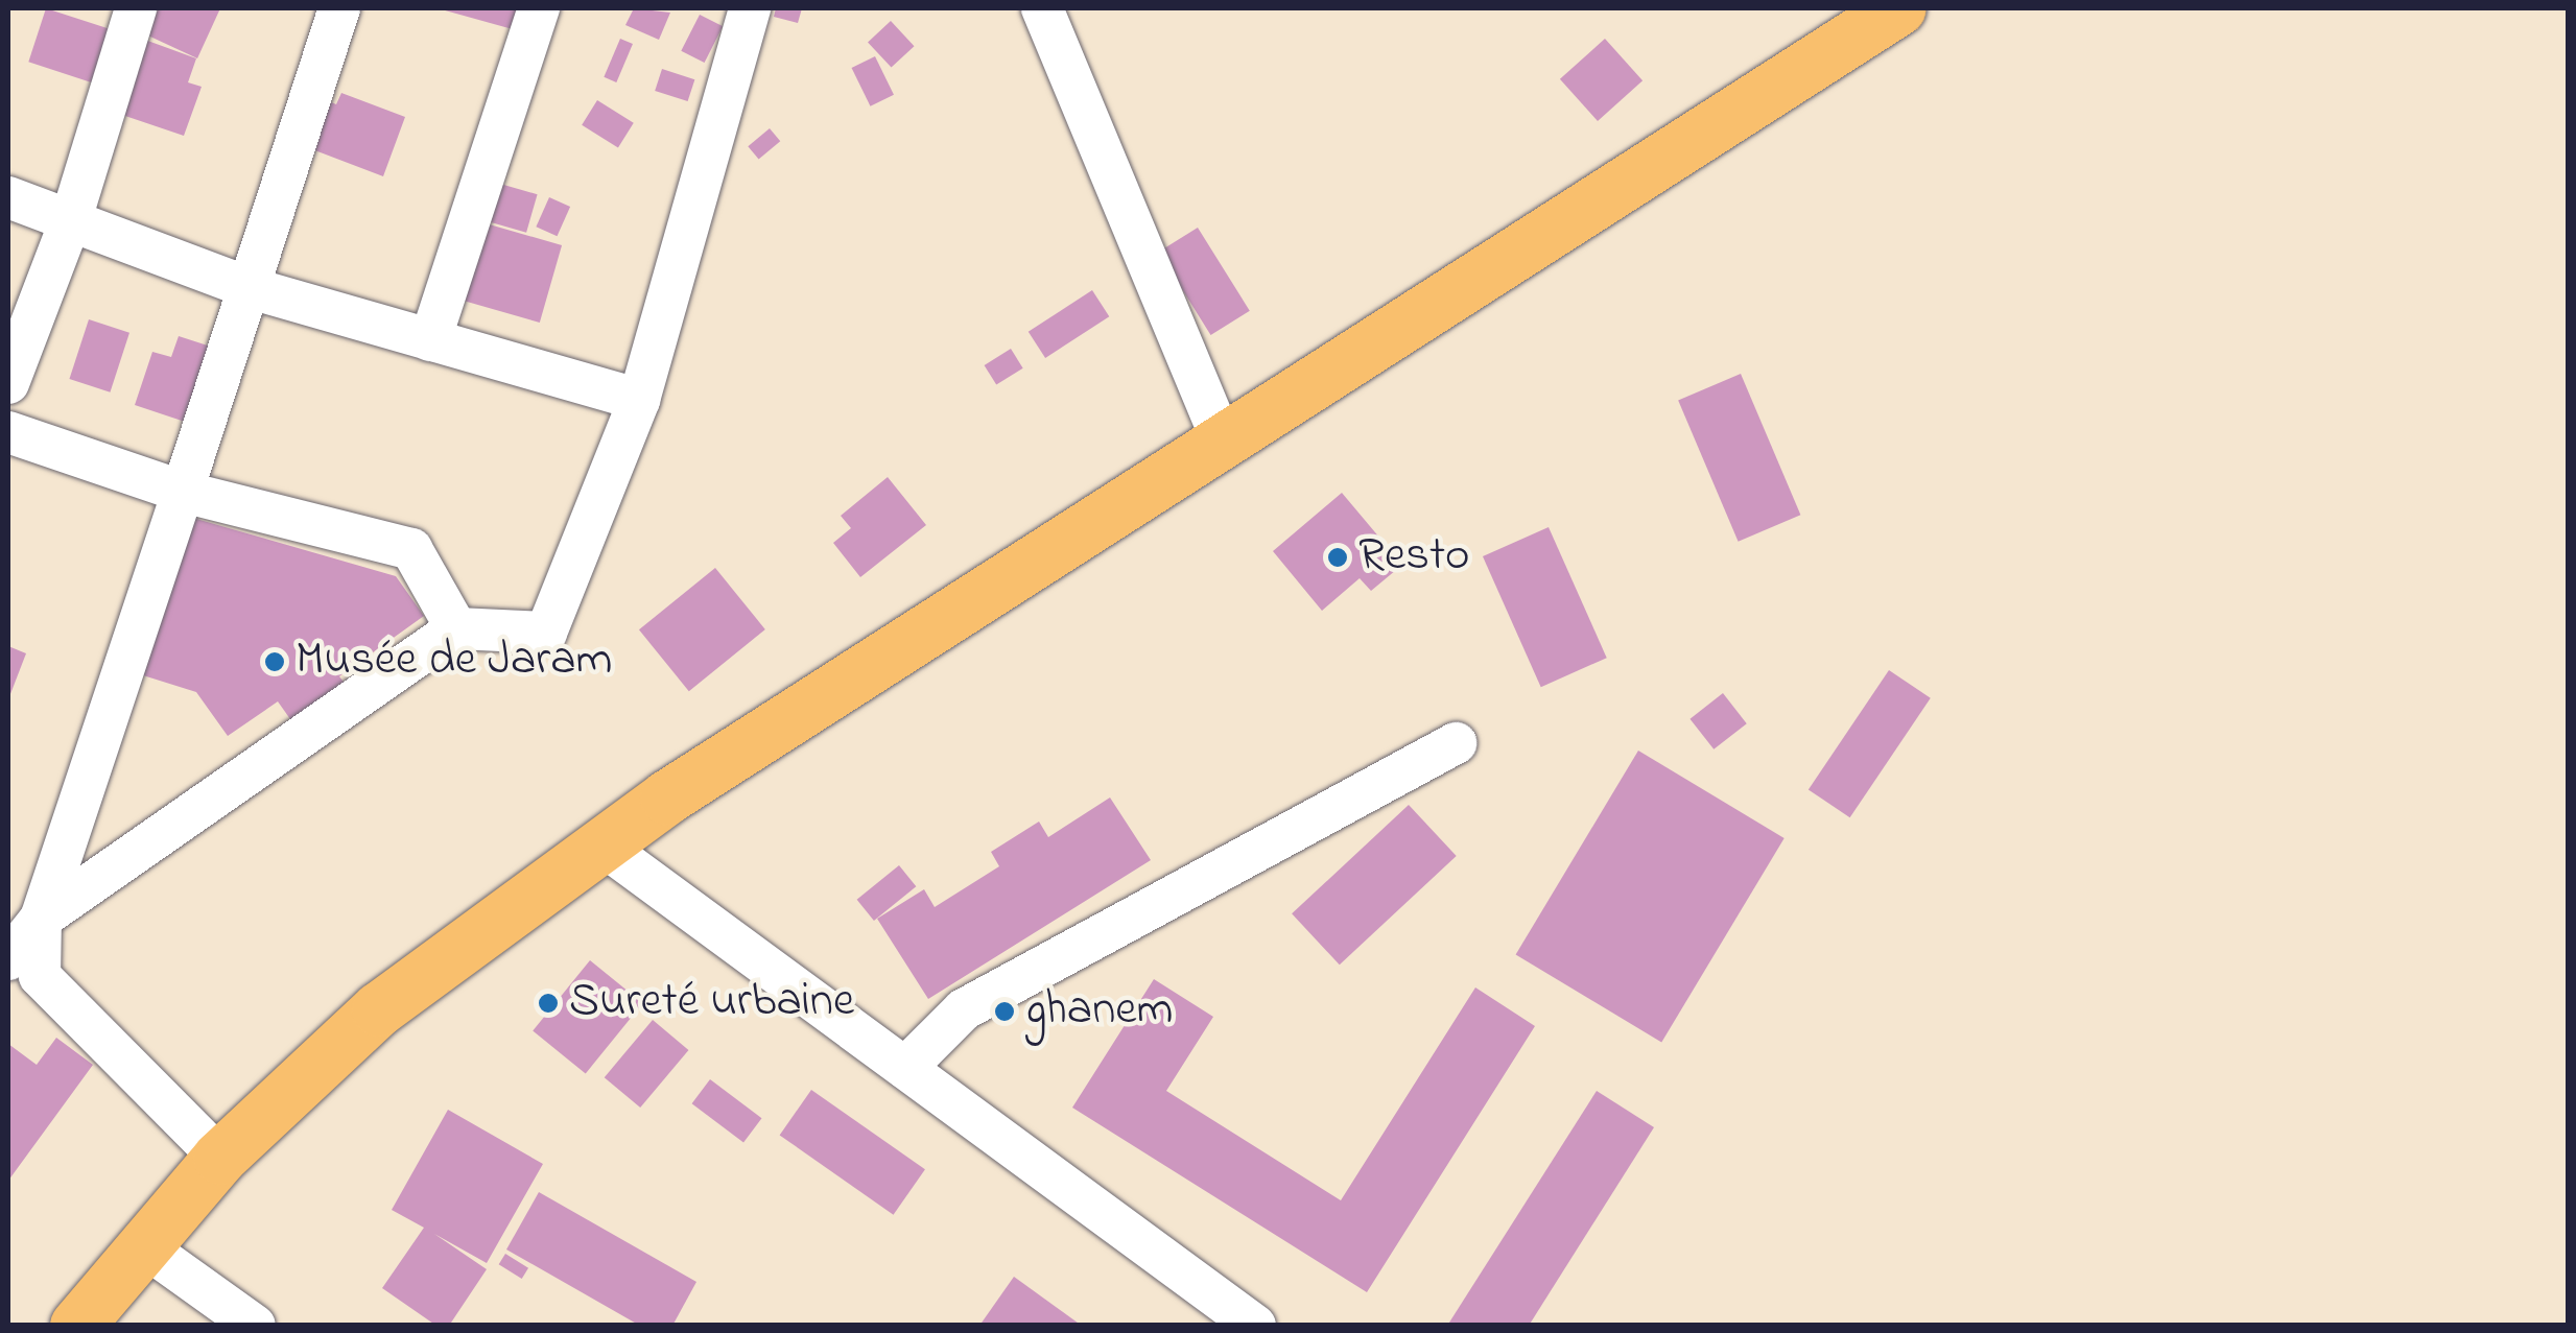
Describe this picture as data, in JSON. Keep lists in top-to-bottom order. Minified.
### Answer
{"places":["Resto","Musée de Jaram","Sureté urbaine","ghanem"]}
